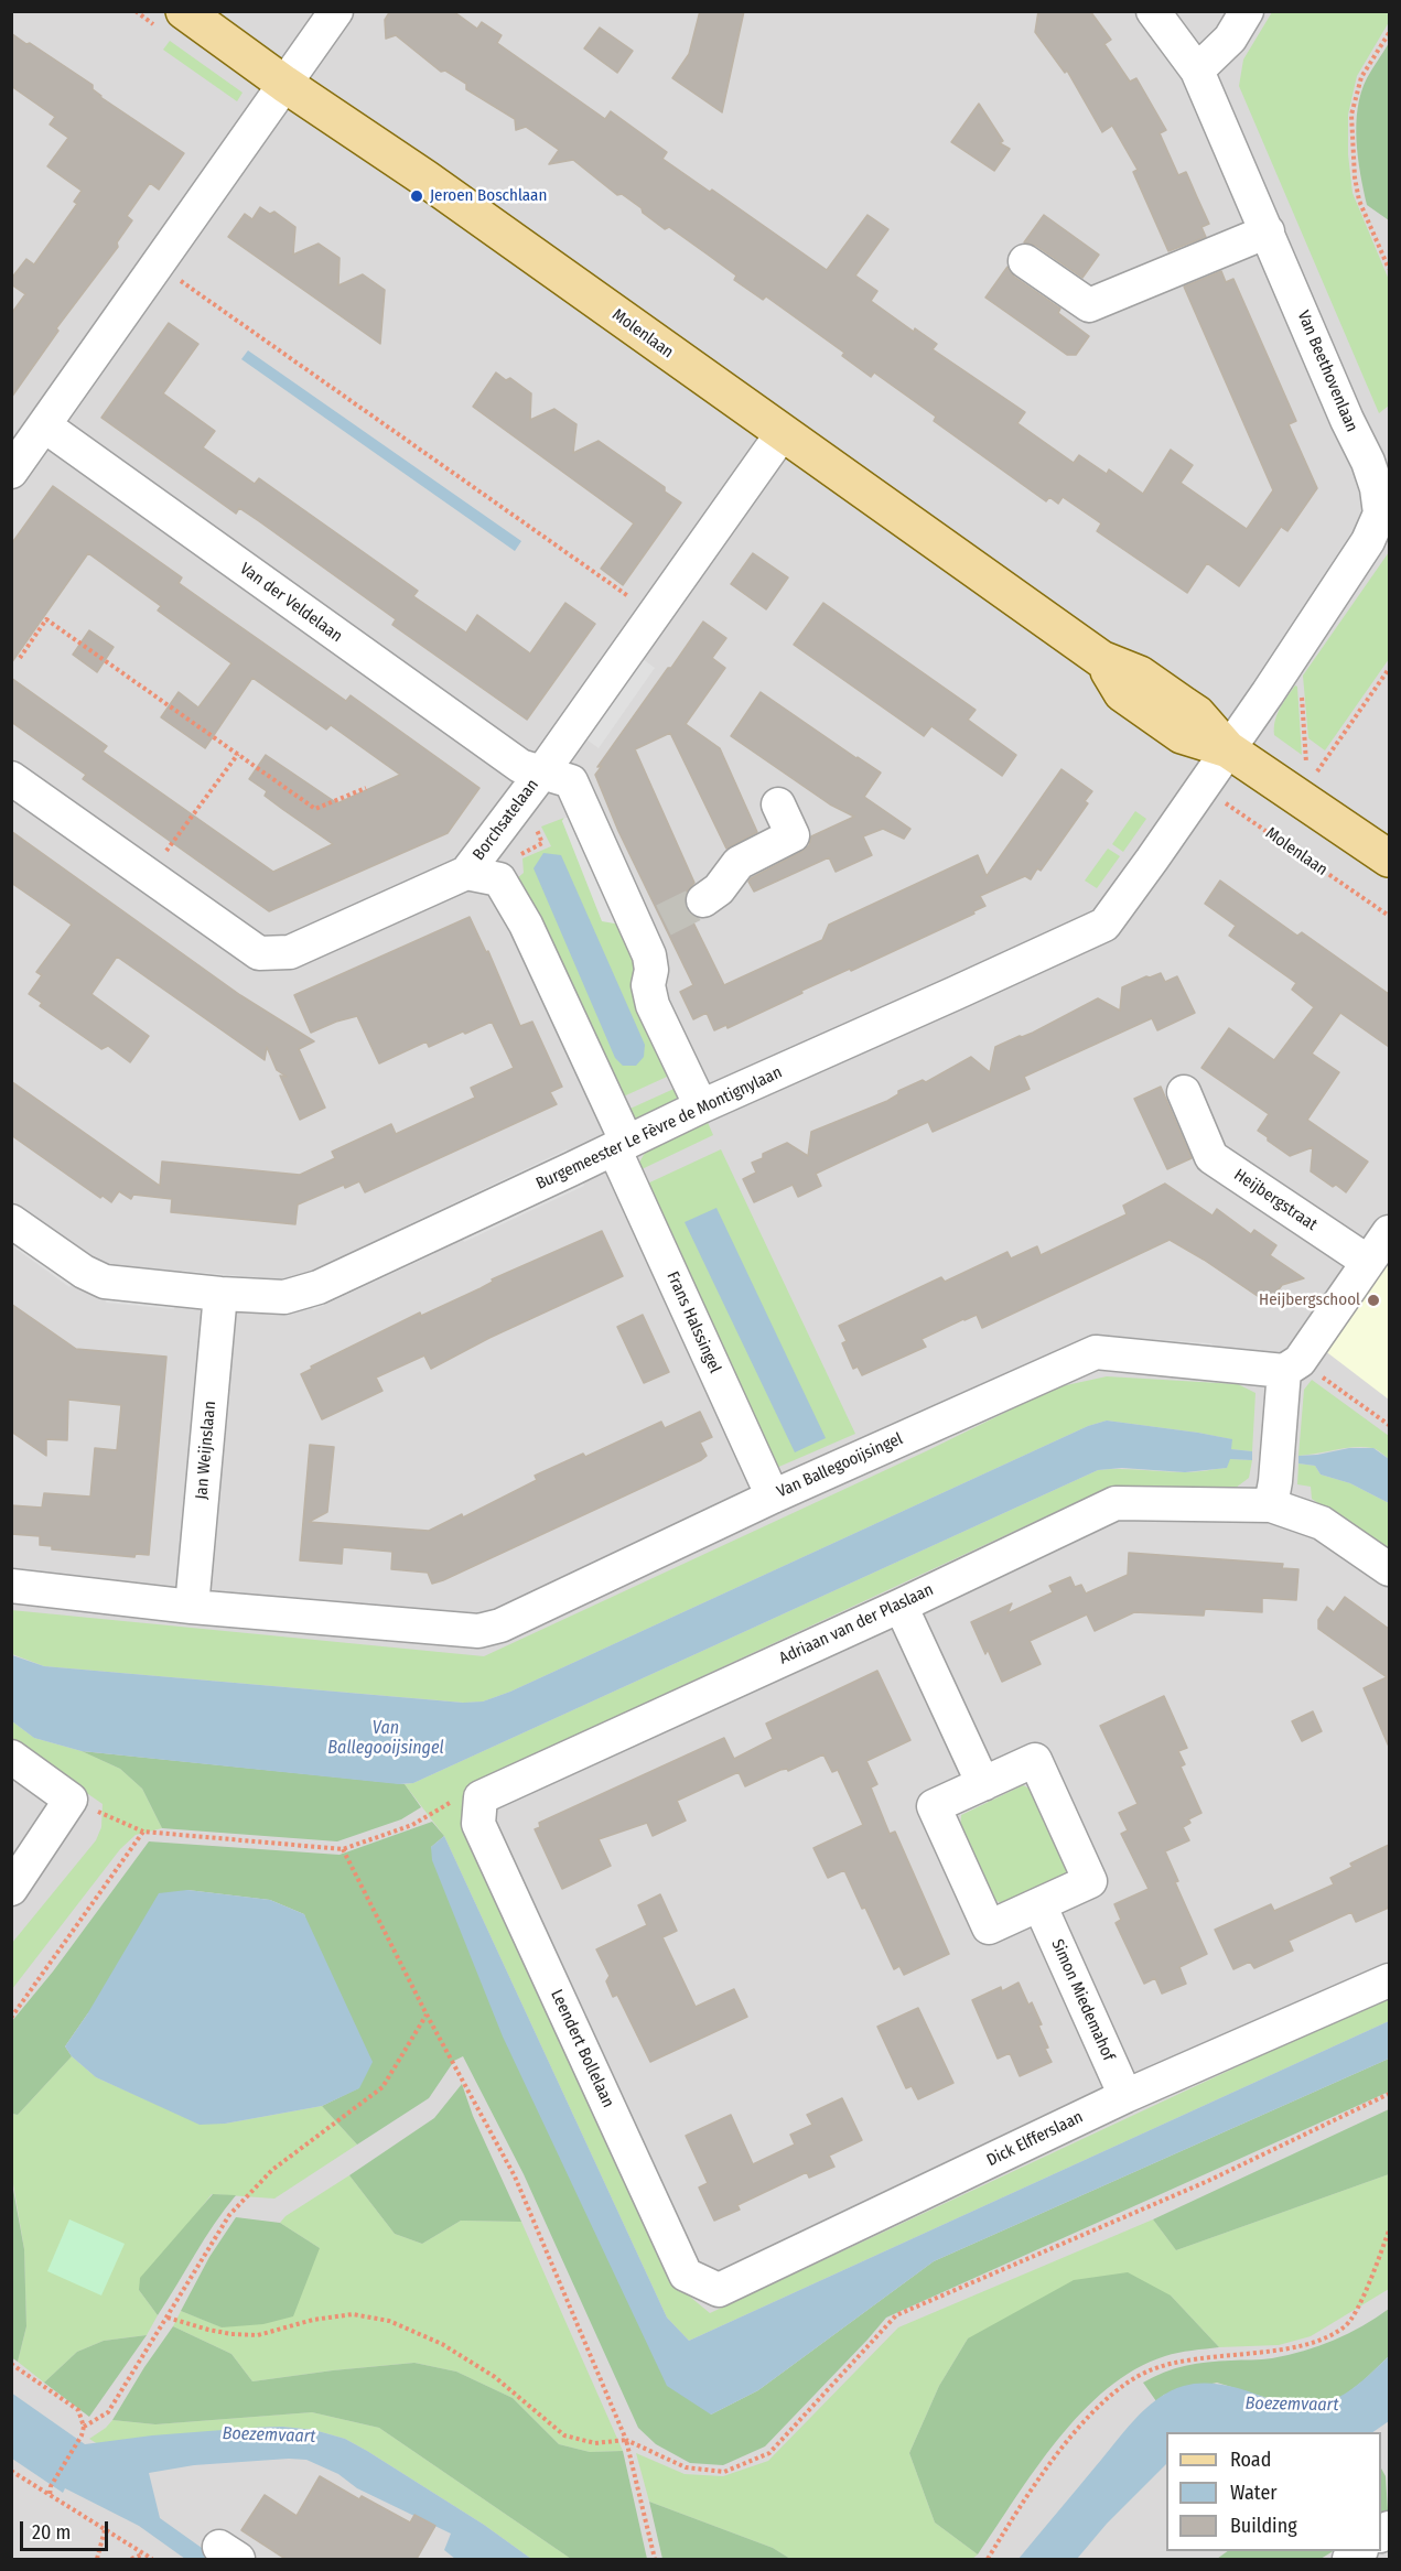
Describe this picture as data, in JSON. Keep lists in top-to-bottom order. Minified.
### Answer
{"streets":{"main road":["Molenlaan"],"street":["Van Beethovenlaan","Van der Veldelaan","Borchsatelaan","Burgemeester Le Fèvre de Montignylaan","Heijbergstraat","Frans Halssingel","Jan Weijnslaan","Van Ballegooijsingel","Adriaan van der Plaslaan","Simon Miedemahof","Leendert Bollelaan","Dick Elfferslaan"]},"crossings":[["Molenlaan","Van Beethovenlaan"],["Molenlaan","Borchsatelaan"],["Molenlaan","Burgemeester Le Fèvre de Montignylaan"],["Van Beethovenlaan","Burgemeester Le Fèvre de Montignylaan"],["Van der Veldelaan","Borchsatelaan"],["Borchsatelaan","Frans Halssingel"],["Burgemeester Le Fèvre de Montignylaan","Frans Halssingel"],["Burgemeester Le Fèvre de Montignylaan","Jan Weijnslaan"],["Frans Halssingel","Van Ballegooijsingel"],["Jan Weijnslaan","Van Ballegooijsingel"],["Adriaan van der Plaslaan","Leendert Bollelaan"],["Simon Miedemahof","Dick Elfferslaan"],["Leendert Bollelaan","Dick Elfferslaan"]],"water":["Van Ballegooijsingel","Boezemvaart"],"places":["Jeroen Boschlaan","Heijbergschool"],"legend":["Road","Water","Building"],"scale_bar":"20 m"}
